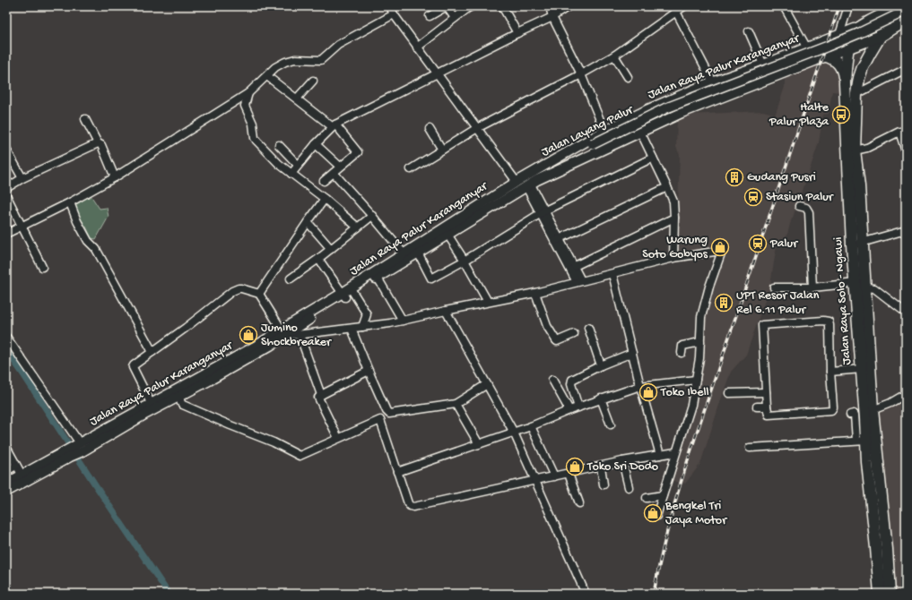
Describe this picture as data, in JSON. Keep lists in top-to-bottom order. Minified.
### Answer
{"streets":{"highway":["Jalan Raya Solo - Ngawi"],"main road":["Jalan Raya Palur Karanganyar","Jalan Layang Palur"]},"crossings":[["Jalan Raya Palur Karanganyar","Jalan Layang Palur"],["Jalan Raya Palur Karanganyar","Jalan Raya Solo - Ngawi"]],"places":{"bus stop":["Halte Palur Plaza"],"building":["Gudang Pusri","UPT Resor Jalan Rel 6.11 Palur"],"station":["Stasiun Palur","Palur"],"shop":["Warung Soto Gobyos","Jumino Shockbreaker","Toko Ibell","Toko Sri Dodo","Bengkel Tri Jaya Motor"]}}
